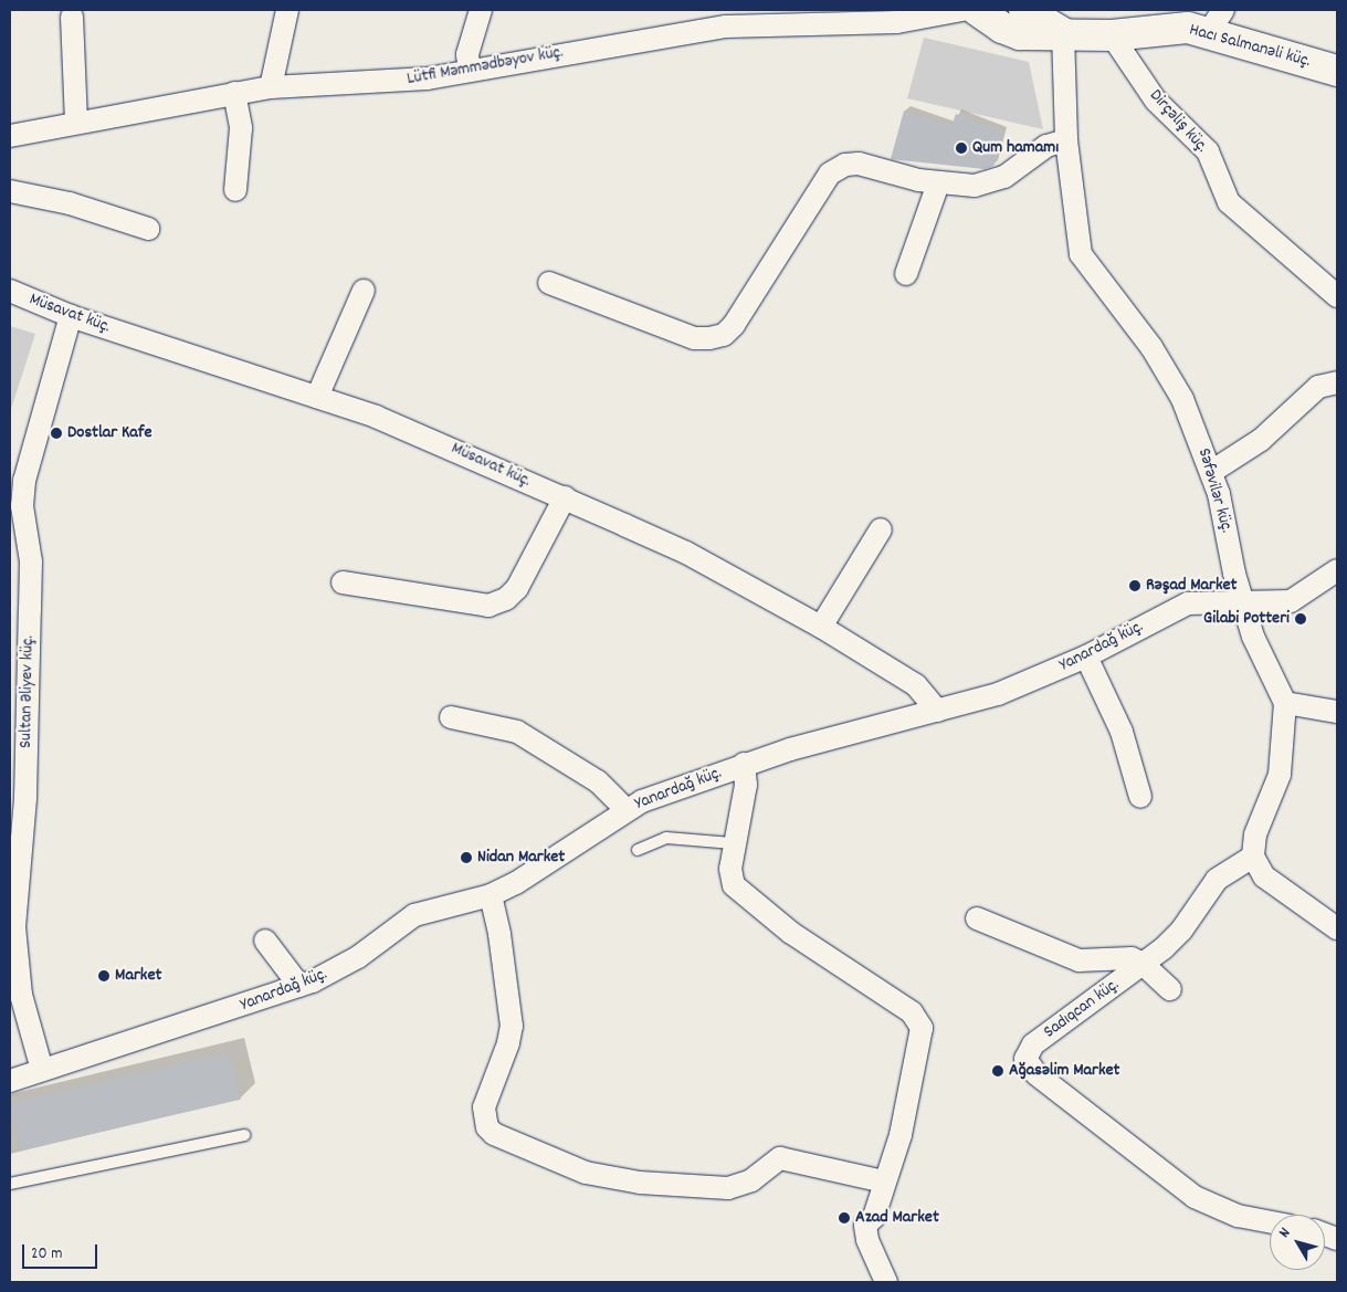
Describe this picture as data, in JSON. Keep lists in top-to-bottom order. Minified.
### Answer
{"streets":{"street":["Hacı Salmanəli küç.","Lütfi Məmmədbəyov küç.","Dirçəliş küç.","Müsavat küç.","Səfəvilər küç.","Yanardağ küç.","Sultan Əliyev küç.","Sadıqcan küç."]},"crossings":[["Hacı Salmanəli küç.","Dirçəliş küç."],["Hacı Salmanəli küç.","Səfəvilər küç."],["Müsavat küç.","Yanardağ küç."],["Müsavat küç.","Sultan Əliyev küç."],["Səfəvilər küç.","Yanardağ küç."],["Yanardağ küç.","Sultan Əliyev küç."]],"places":["Qum hamamı","Dostlar Kafe","Rəşad Market","Gilabi Potteri","Nidan Market","Market","Ağasəlim Market","Azad Market"],"scale_bar":"20 m","north":"top left"}
